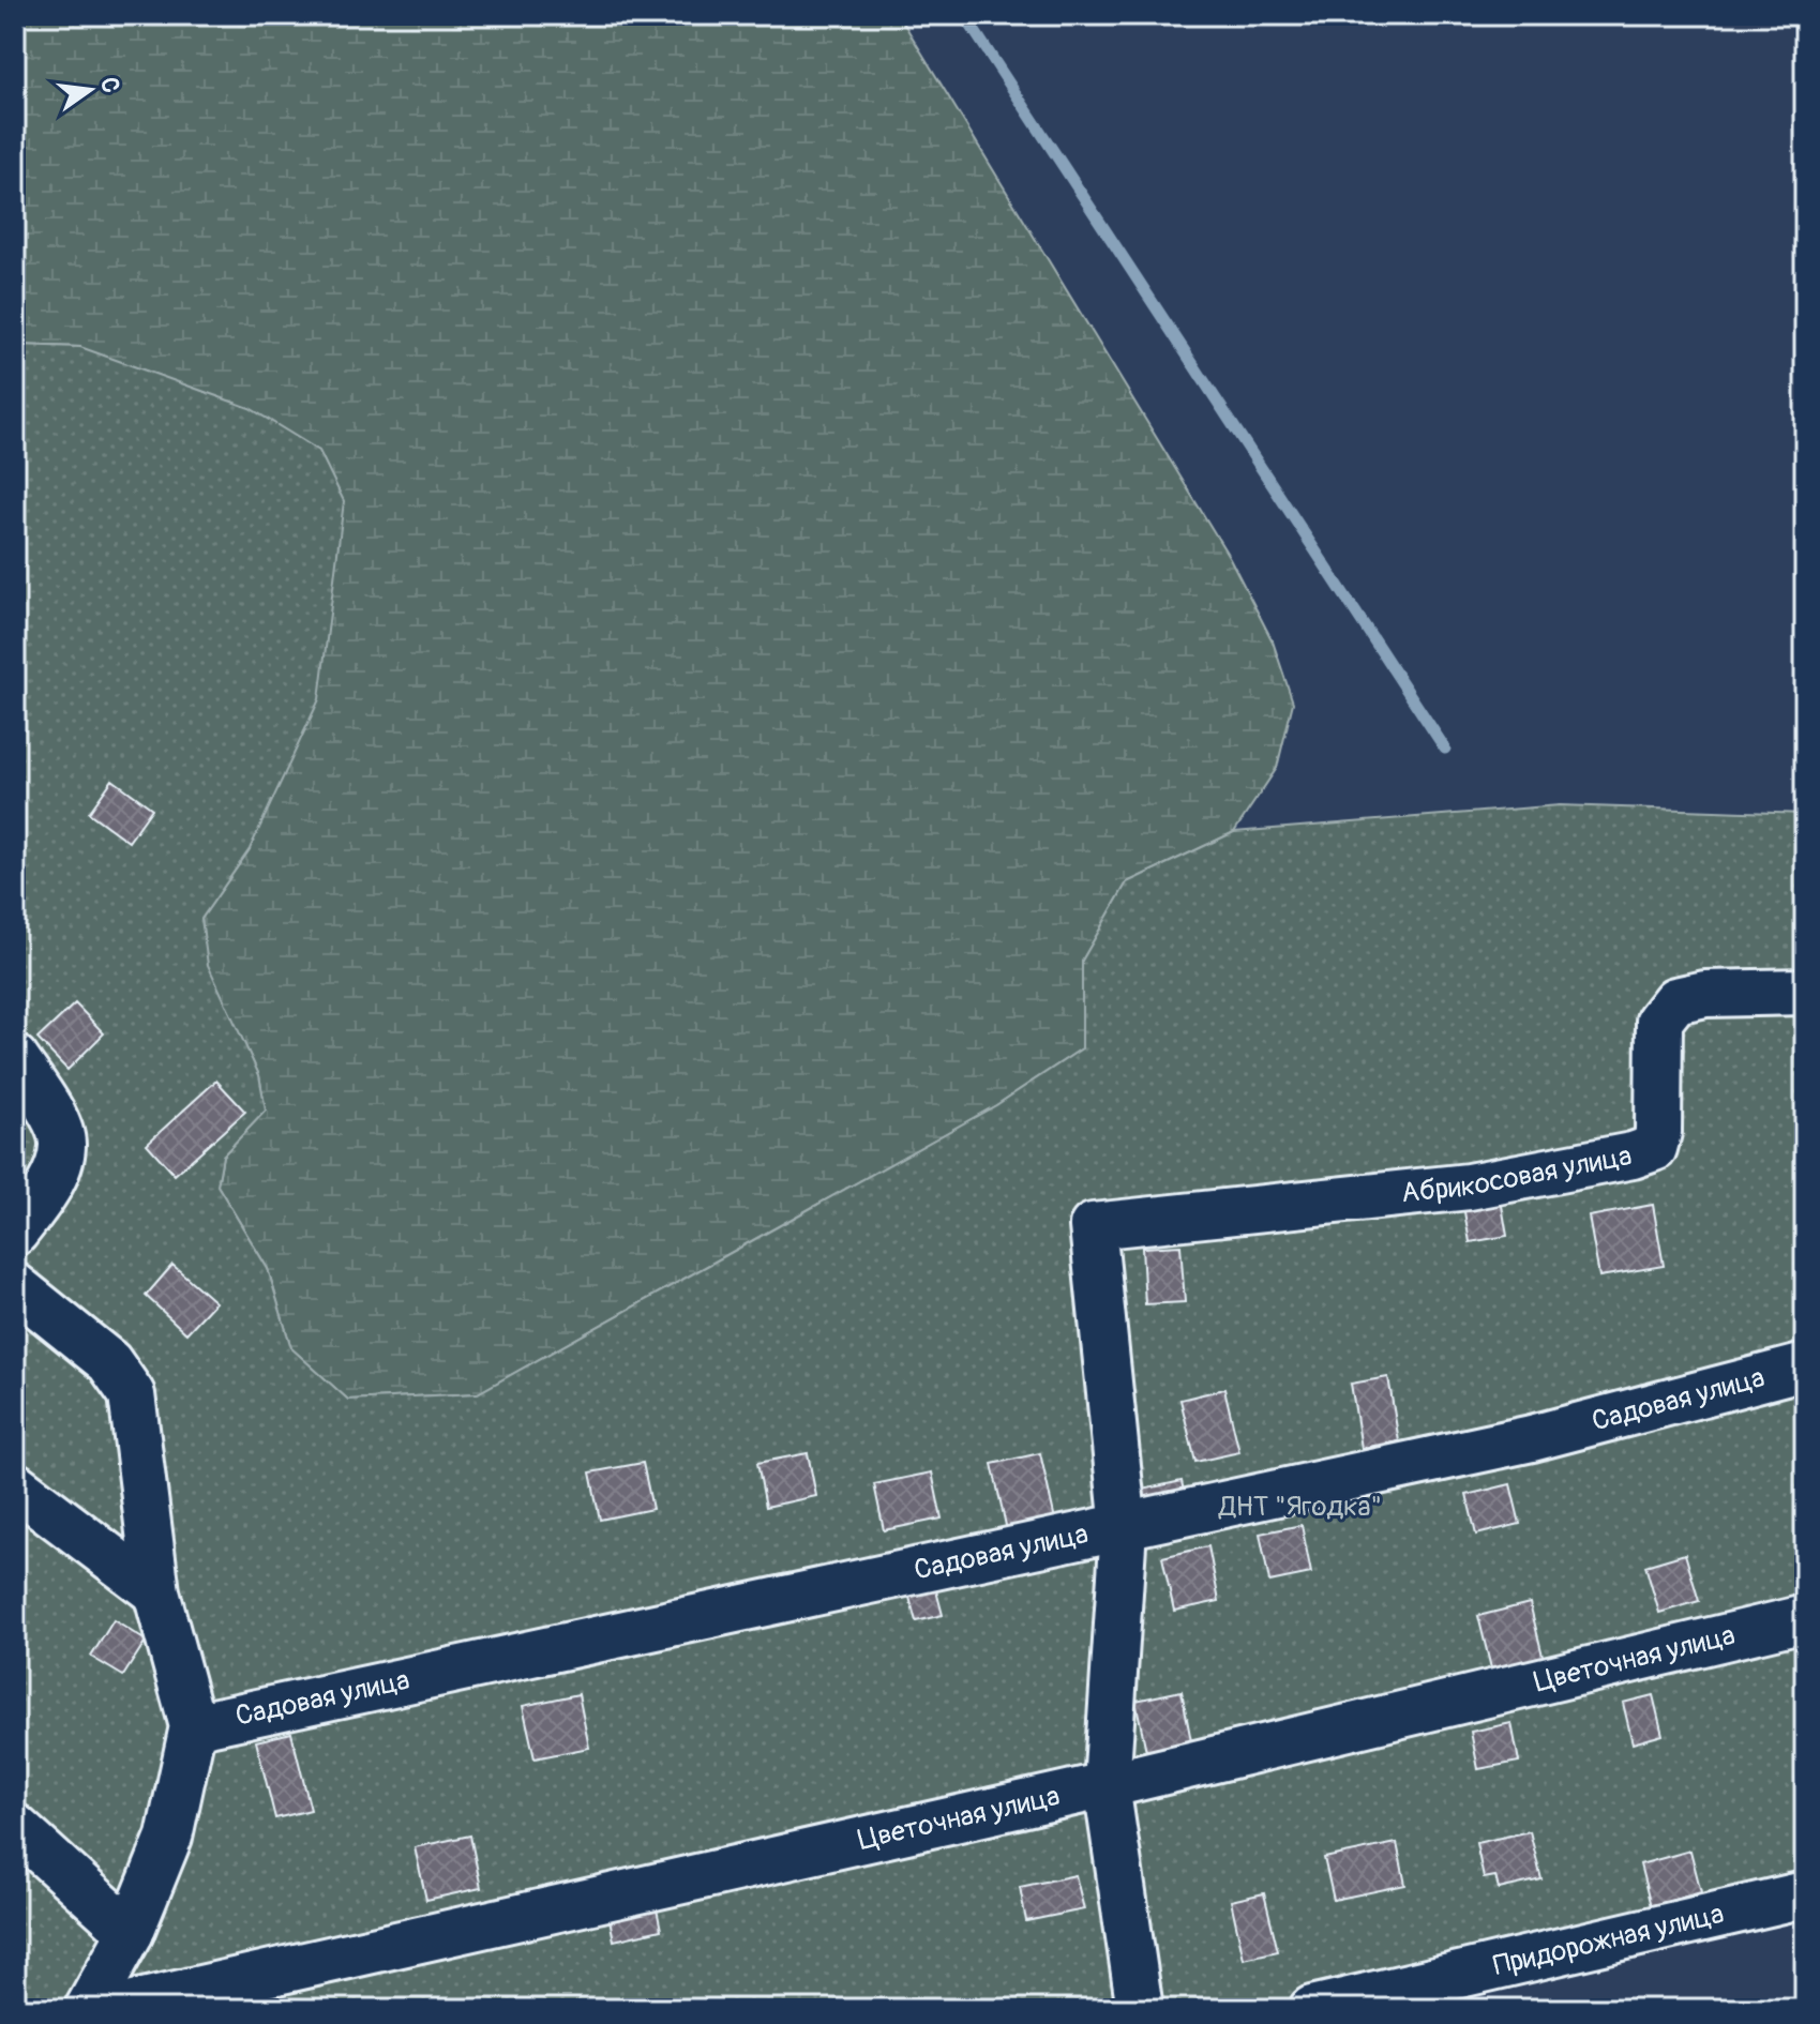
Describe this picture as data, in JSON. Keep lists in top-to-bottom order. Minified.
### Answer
{"streets":{"street":["Абрикосовая улица","Садовая улица","Цветочная улица","Придорожная улица"]},"crossings":[["Абрикосовая улица","Садовая улица"]],"parks":["ДНТ \"Ягодка\""],"north":"right"}
